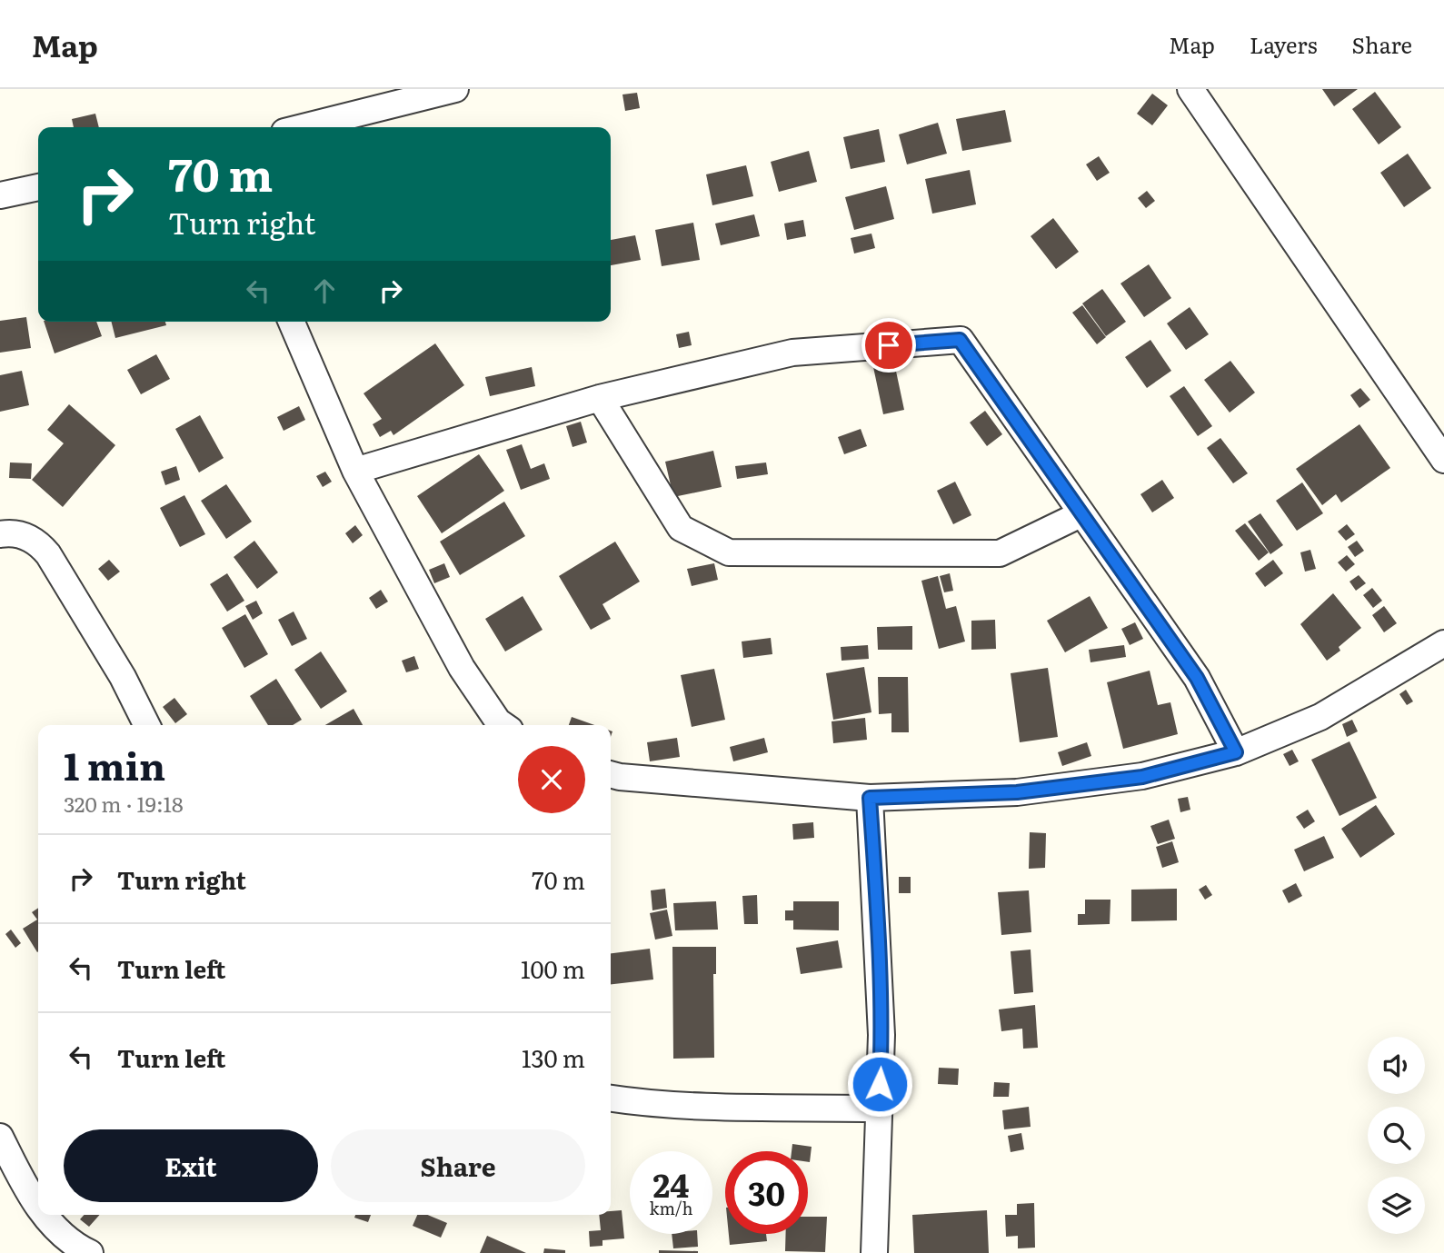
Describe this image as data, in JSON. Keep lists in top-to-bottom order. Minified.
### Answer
{"page":{"header":"Map","nav":["Map","Layers","Share"],"turn":["70 m","Turn right"],"heading":["1 min","320 m · 19:18"],"list":[{"name":"Turn right","value":"70 m"},{"name":"Turn left","value":"100 m"},{"name":"Turn left","value":"130 m"}],"buttons":["Exit","Share"],"speed":"24 km/h","limit":"30"}}
